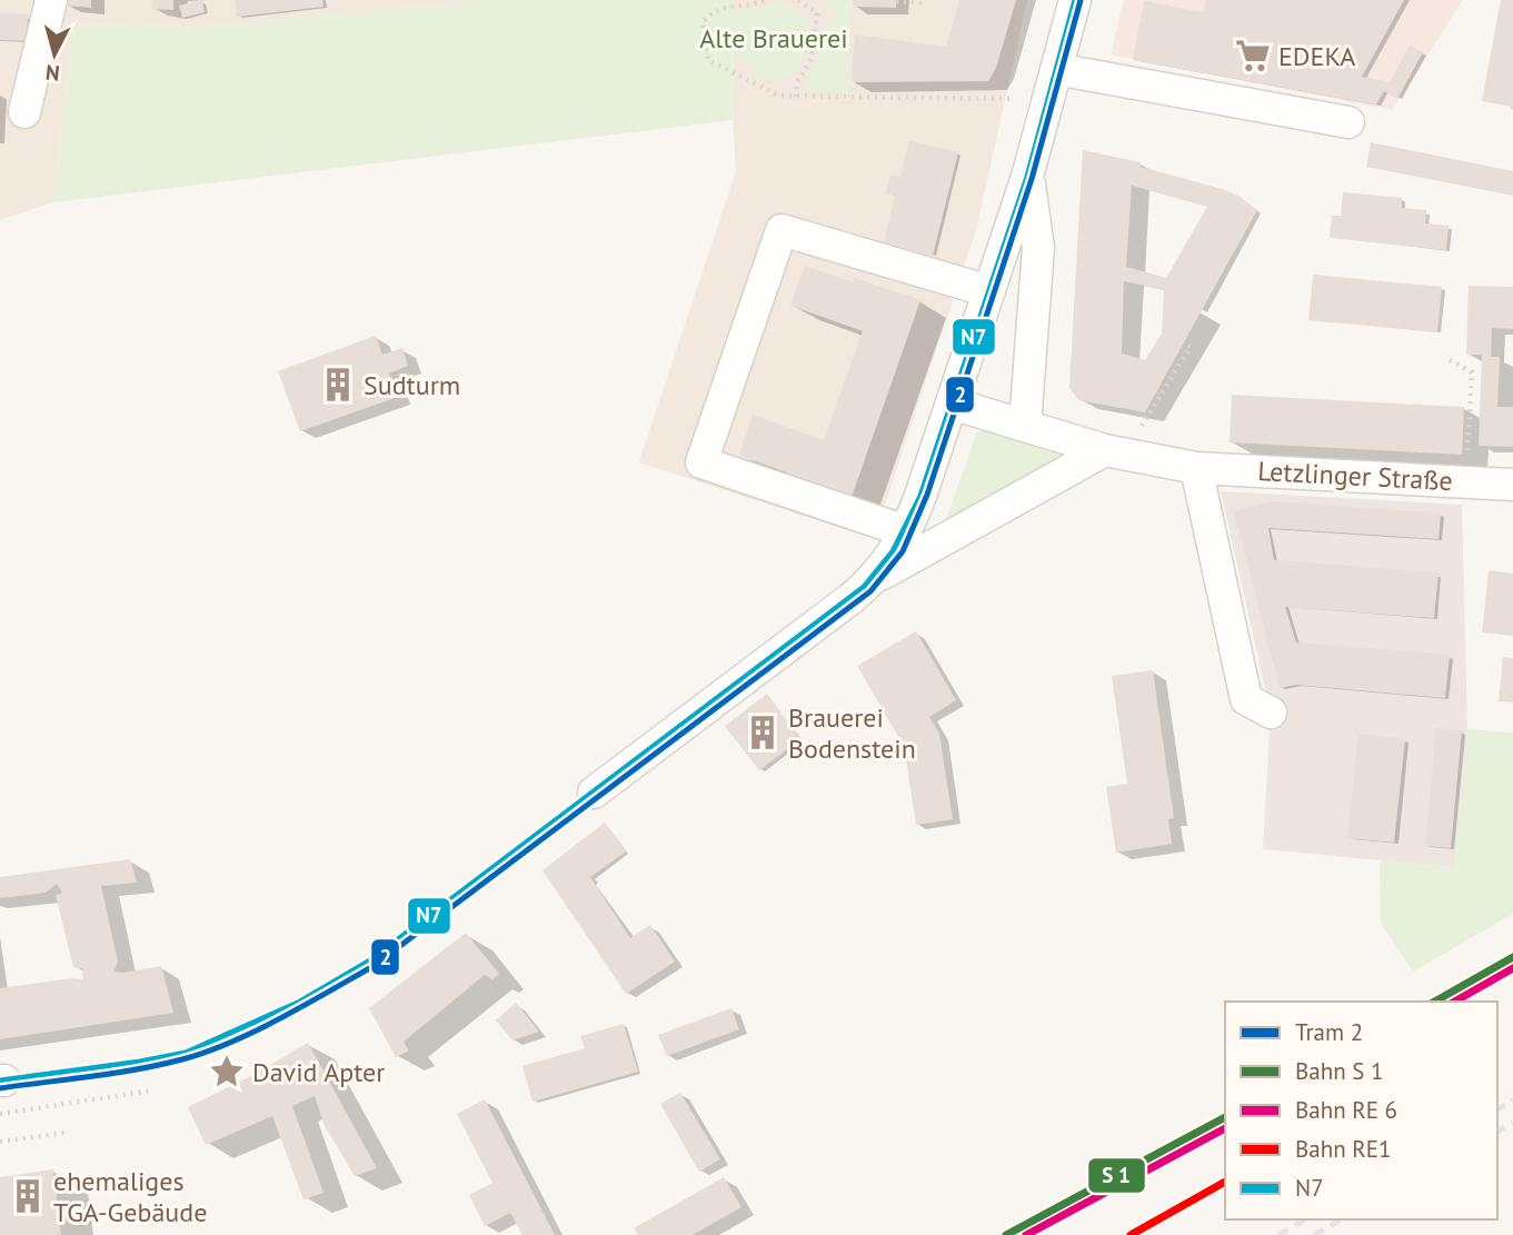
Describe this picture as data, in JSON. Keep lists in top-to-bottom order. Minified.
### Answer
{"streets":{"street":["Letzlinger Straße"]},"parks":["Alte Brauerei"],"places":{"supermarket":["EDEKA"],"building":["Sudturm","Brauerei Bodenstein","ehemaliges TGA-Gebäude"],"place":["David Apter"]},"lines":["tram line 2","transit line N7","rail line RE1"],"legend":["Tram 2","Bahn S 1","Bahn RE 6","Bahn RE1","N7"],"north":"bottom"}
